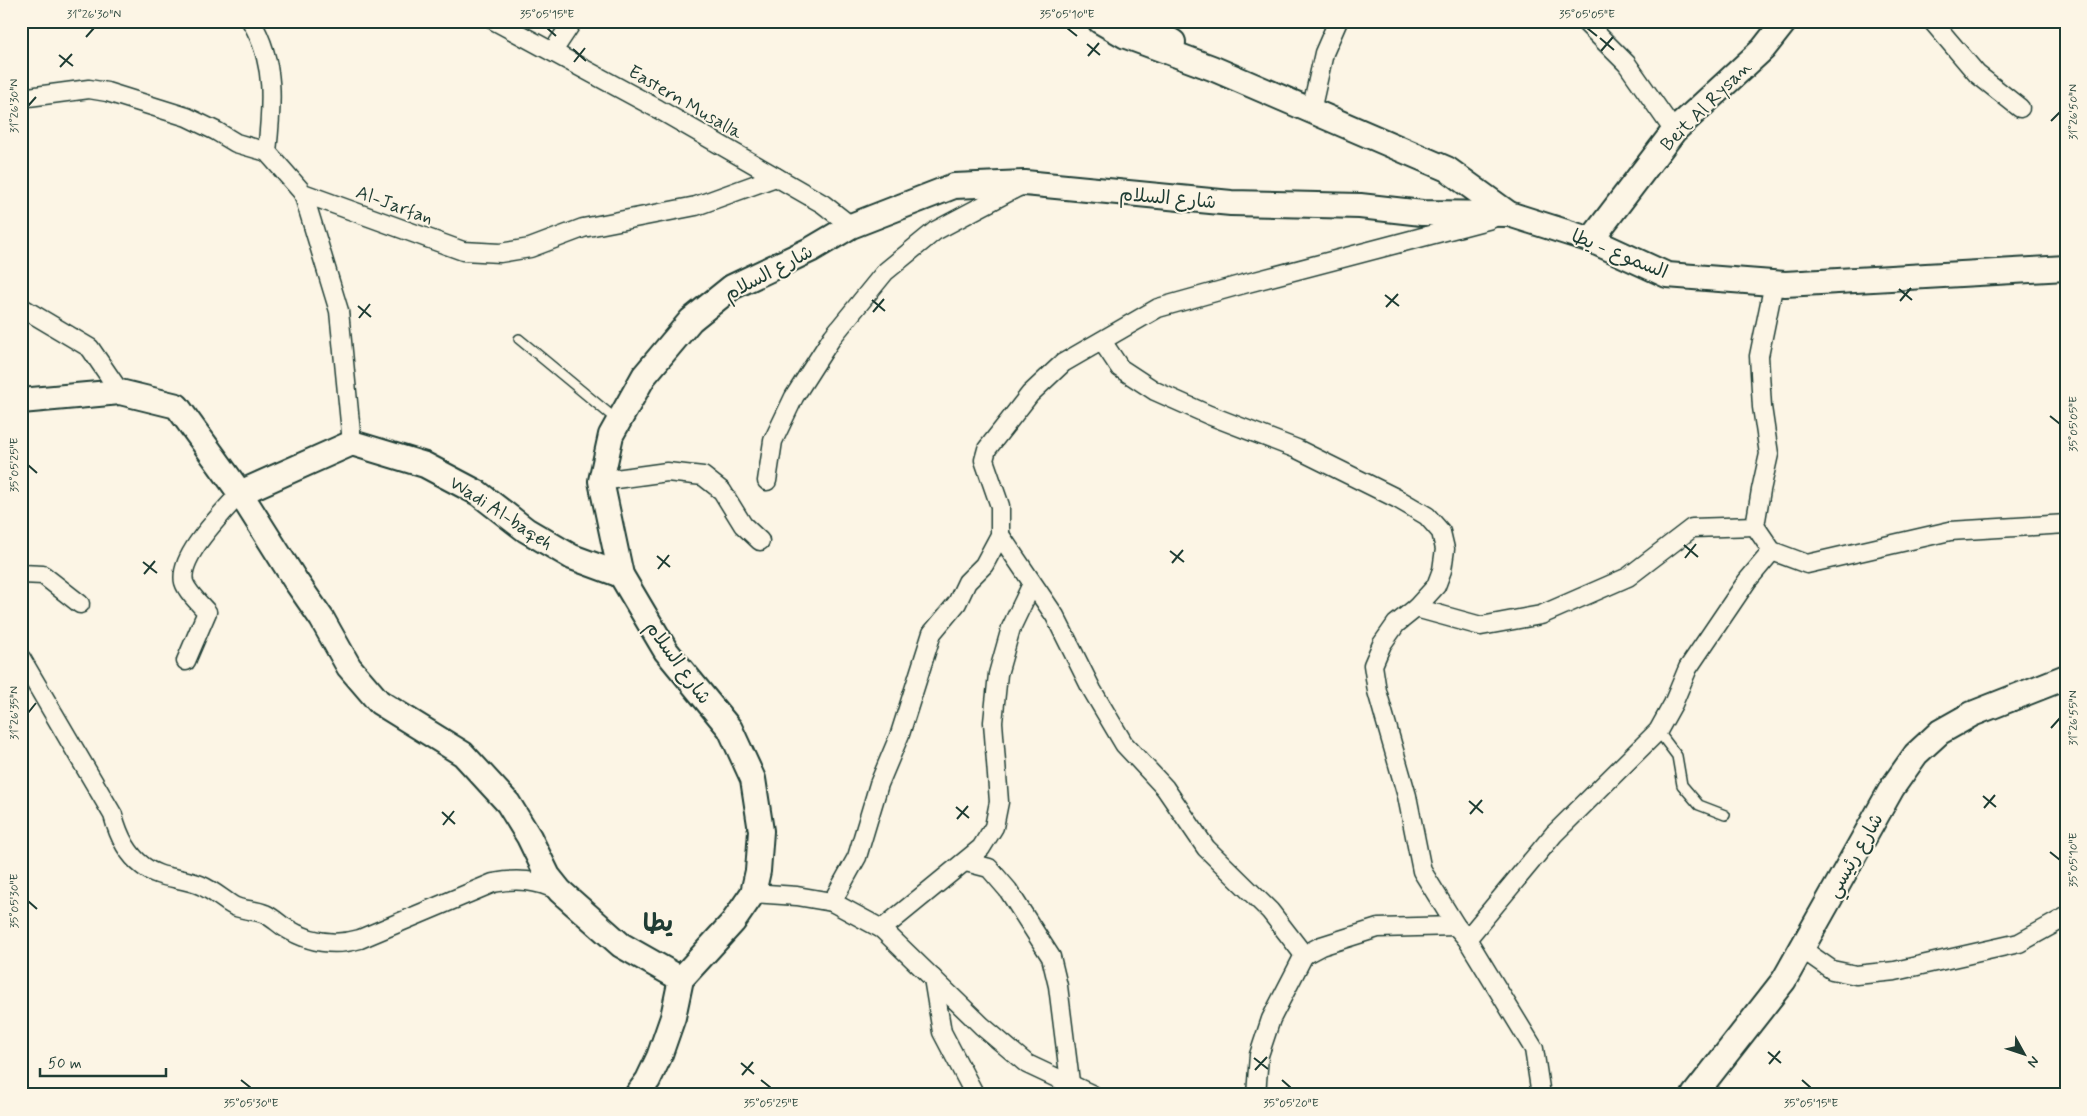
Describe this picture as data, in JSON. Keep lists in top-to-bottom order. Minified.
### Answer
{"streets":{"main road":["Beit Al Rysan","شارع السلام","السموع - يطا","Wadi Al-baqeh","شارع رئيسي"],"street":["Eastern Musalla","Al-Jarfan"]},"crossings":[["Eastern Musalla","شارع السلام"],["Eastern Musalla","Al-Jarfan"],["Beit Al Rysan","السموع - يطا"],["شارع السلام","السموع - يطا"],["شارع السلام","Wadi Al-baqeh"]],"districts":["يطا"],"scale_bar":"50 m","north":"bottom right","coordinates":["31°26'30\"N","35°05'15\"E","35°05'10\"E","35°05'05\"E","31°26'50\"N","35°05'25\"E","31°26'35\"N","31°26'55\"N","35°05'30\"E","35°05'20\"E"]}
